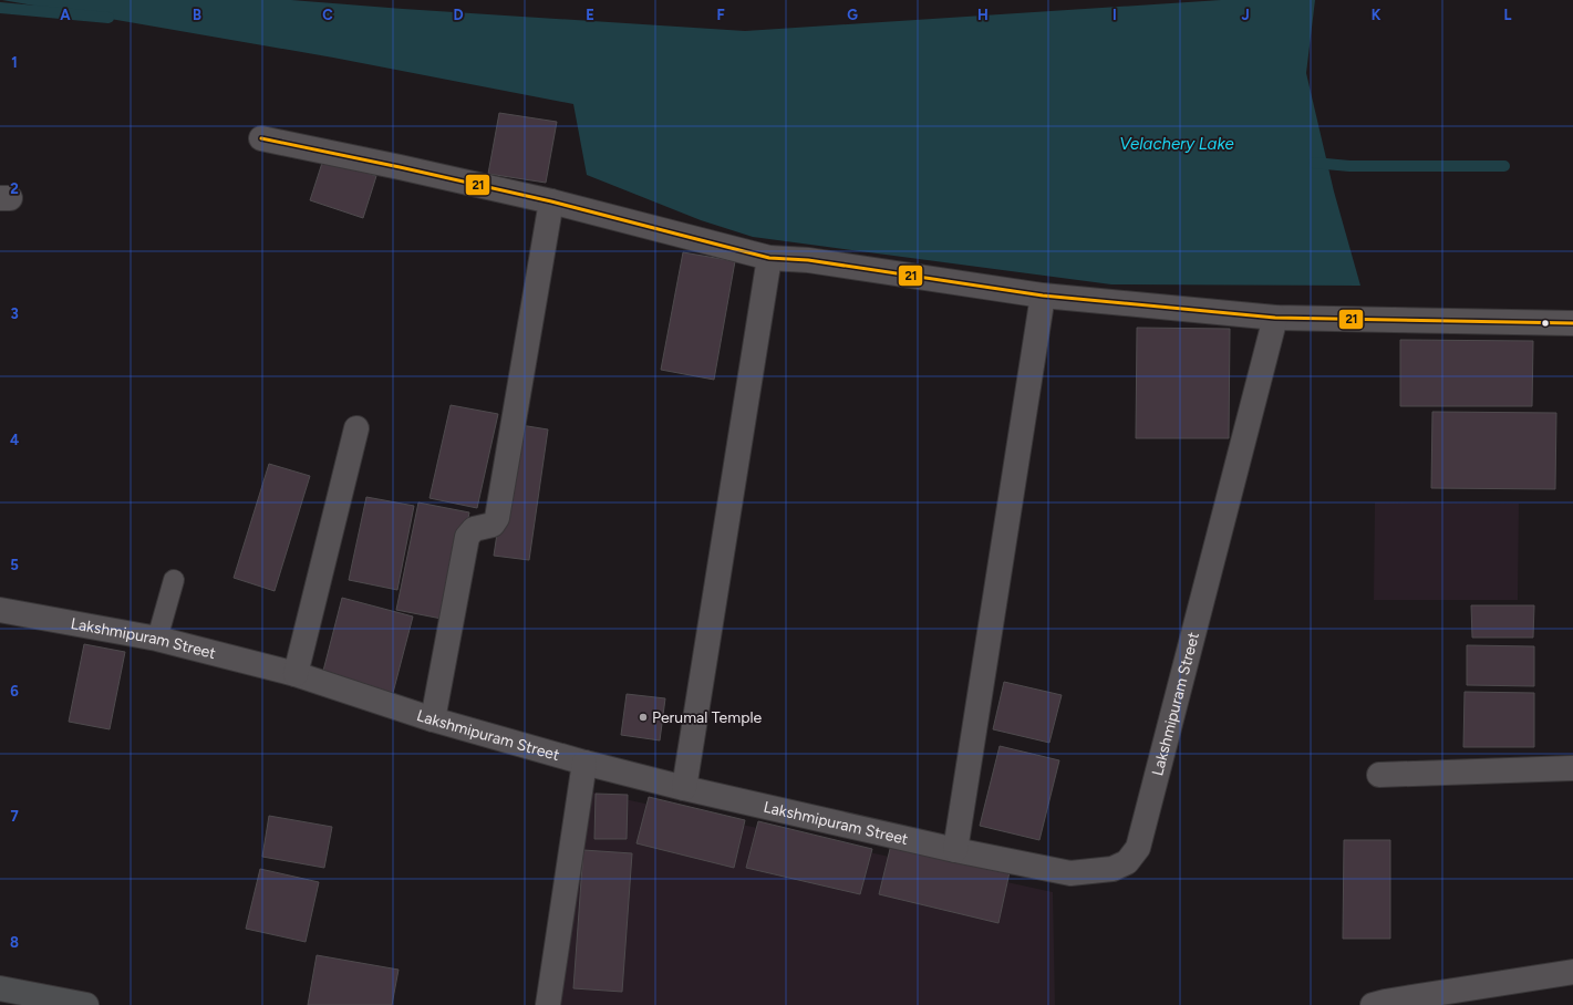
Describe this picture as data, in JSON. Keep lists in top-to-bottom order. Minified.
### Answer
{"streets":{"street":["Lakshmipuram Street"]},"water":["Velachery Lake"],"places":["Perumal Temple"],"lines":["transit line 21"],"grid":{"columns":["A","B","C","D","E","F","G","H","I","J","K","L"],"rows":["1","2","3","4","5","6","7","8"]}}
